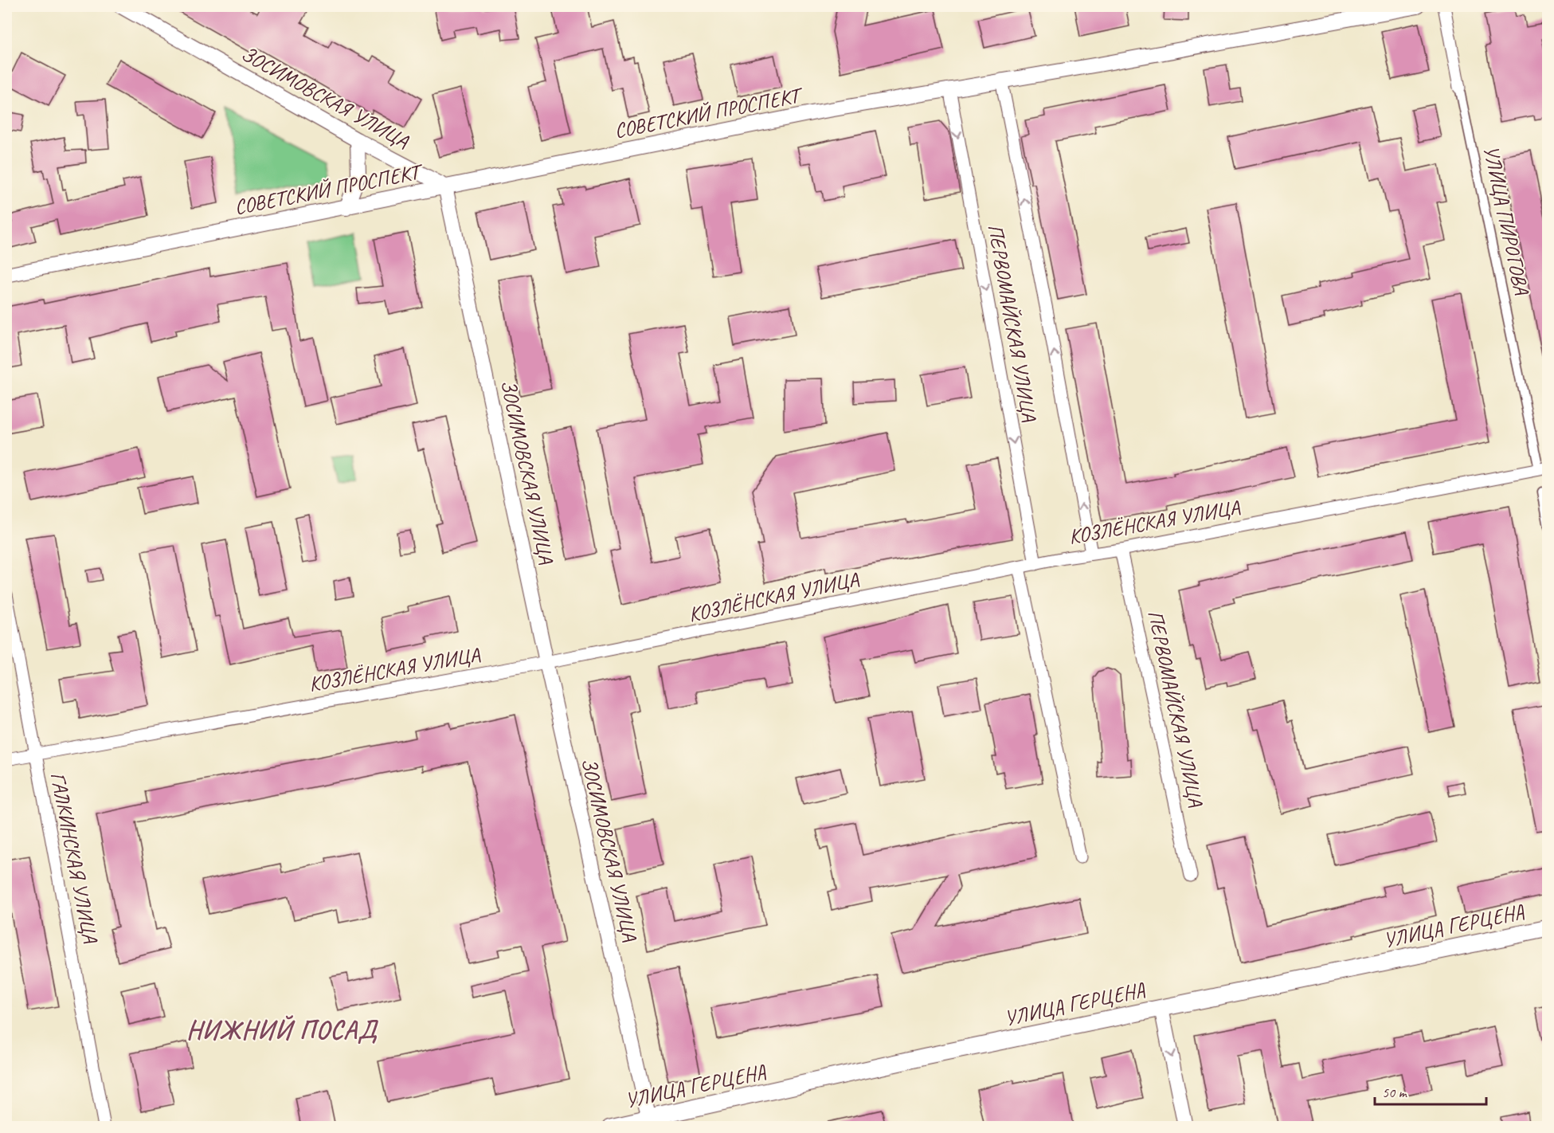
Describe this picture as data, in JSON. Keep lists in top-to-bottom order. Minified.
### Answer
{"streets":{"main road":["УЛИЦА ГЕРЦЕНА"],"street":["ЗОСИМОВСКАЯ УЛИЦА","СОВЕТСКИЙ ПРОСПЕКТ","УЛИЦА ПИРОГОВА","ПЕРВОМАЙСКАЯ УЛИЦА","КОЗЛЁНСКАЯ УЛИЦА","ГАЛКИНСКАЯ УЛИЦА"]},"crossings":[["ЗОСИМОВСКАЯ УЛИЦА","СОВЕТСКИЙ ПРОСПЕКТ"],["ЗОСИМОВСКАЯ УЛИЦА","КОЗЛЁНСКАЯ УЛИЦА"],["ЗОСИМОВСКАЯ УЛИЦА","УЛИЦА ГЕРЦЕНА"],["СОВЕТСКИЙ ПРОСПЕКТ","ПЕРВОМАЙСКАЯ УЛИЦА"],["УЛИЦА ПИРОГОВА","КОЗЛЁНСКАЯ УЛИЦА"],["ПЕРВОМАЙСКАЯ УЛИЦА","КОЗЛЁНСКАЯ УЛИЦА"],["КОЗЛЁНСКАЯ УЛИЦА","ГАЛКИНСКАЯ УЛИЦА"]],"districts":["НИЖНИЙ ПОСАД"],"scale_bar":"50 m"}
